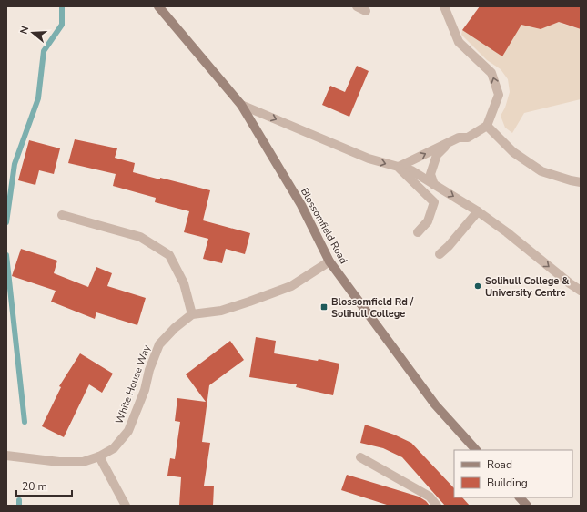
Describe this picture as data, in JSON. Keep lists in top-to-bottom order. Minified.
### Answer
{"streets":{"main road":["Blossomfield Road"],"street":["White House Way"]},"places":{"other":["Solihull College & University Centre"],"transit":["Blossomfield Rd / Solihull College"]},"legend":["Road","Building"],"scale_bar":"20 m","north":"left"}
